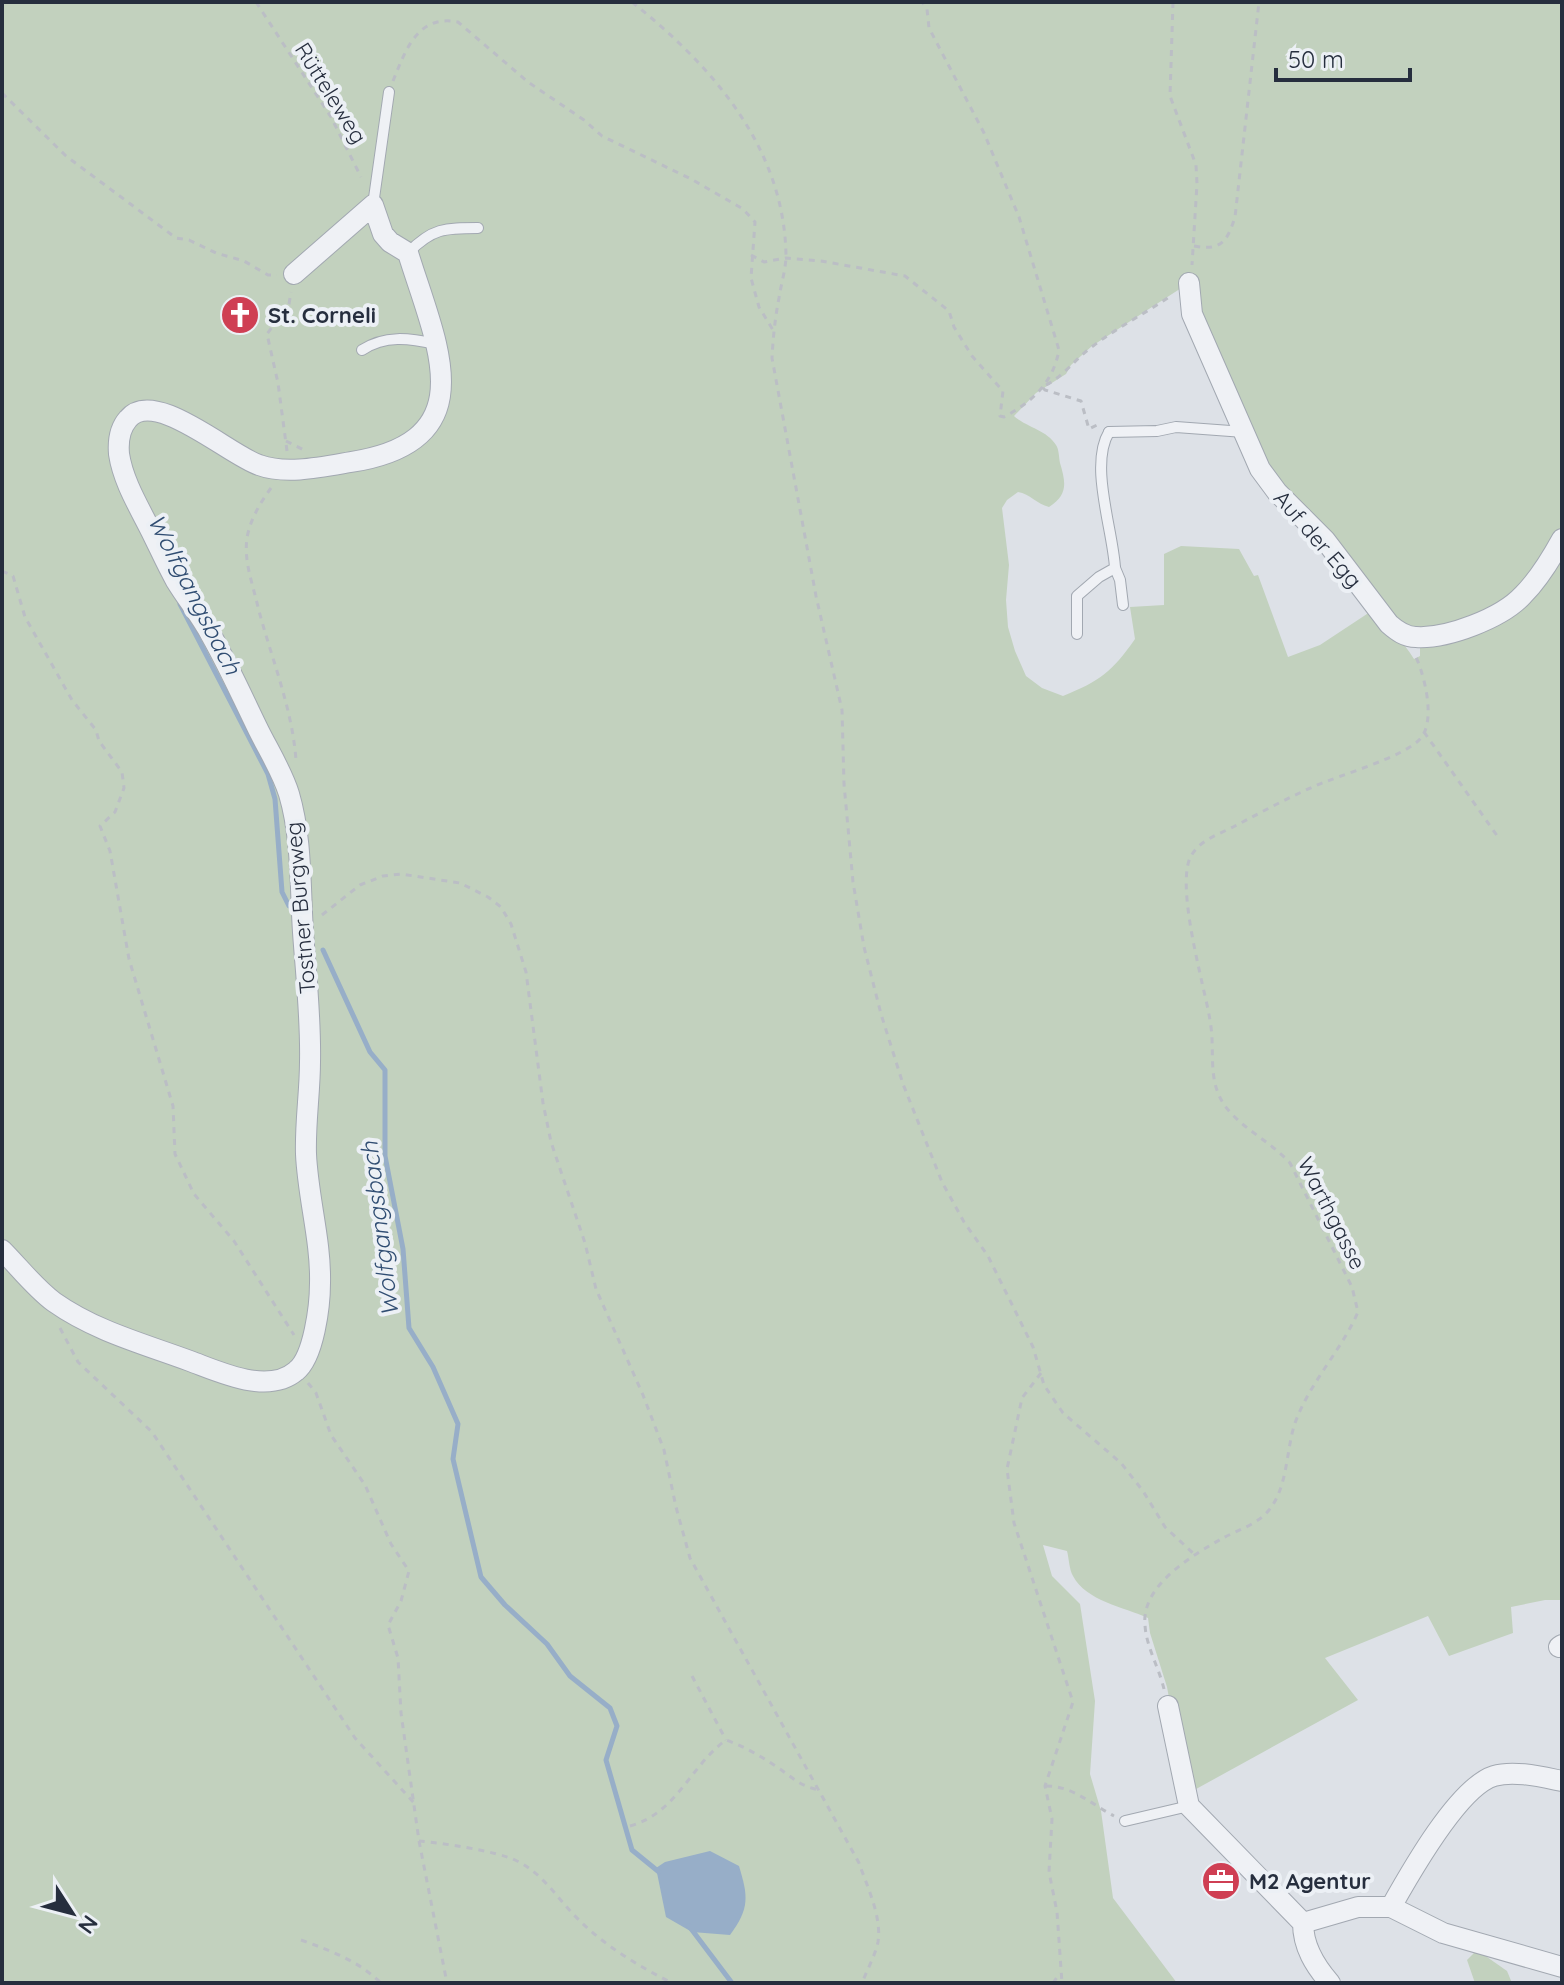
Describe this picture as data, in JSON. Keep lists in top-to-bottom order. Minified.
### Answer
{"streets":{"street":["Auf der Egg","Tostner Burgweg"],"path":["Rütteleweg","Warthgasse"]},"crossings":[["Rütteleweg","Tostner Burgweg"]],"water":["Wolfgangsbach"],"places":{"church":["St. Corneli"],"office":["M2 Agentur"]},"scale_bar":"50 m","north":"bottom right"}
